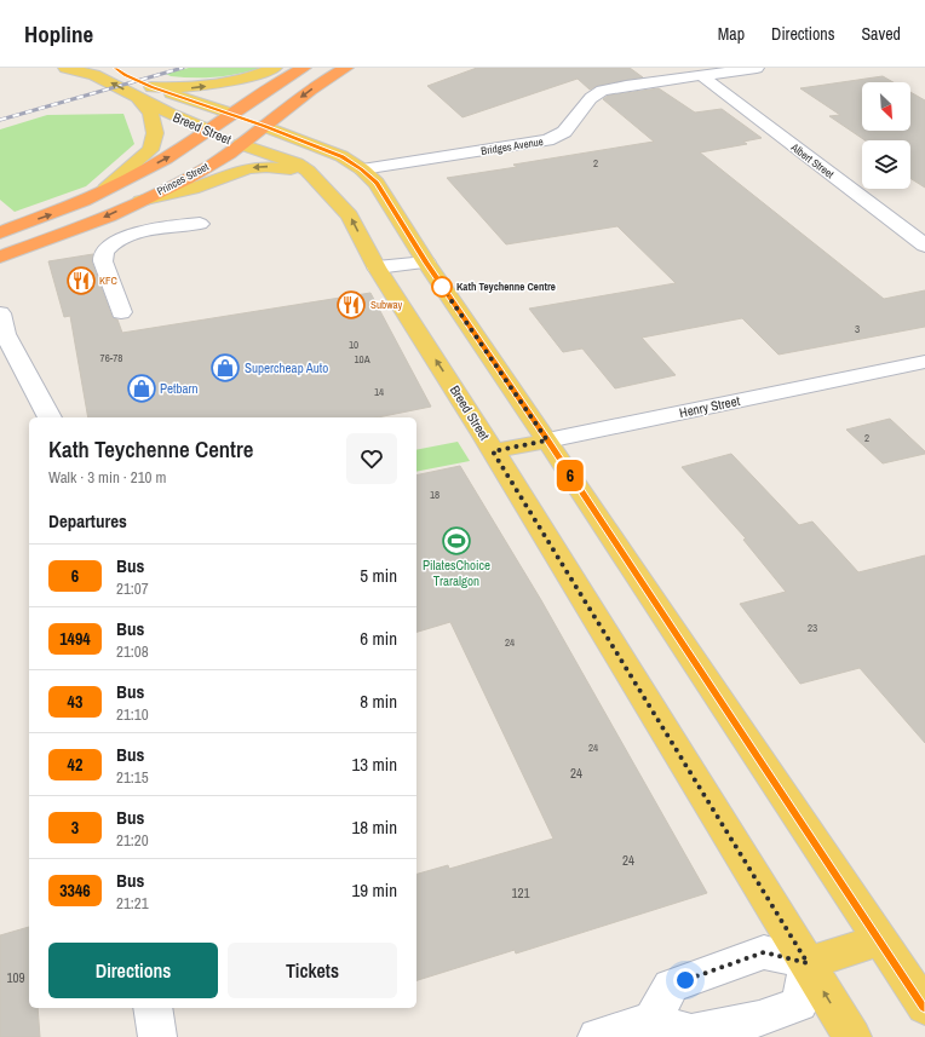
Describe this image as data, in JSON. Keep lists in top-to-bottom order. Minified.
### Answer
{"streets":{"highway":["Breed Street","Princes Street"],"main road":["Henry Street"],"street":["Bridges Avenue","Albert Street"]},"crossings":[["Breed Street","Bridges Avenue"],["Breed Street","Princes Street"],["Breed Street","Henry Street"],["Bridges Avenue","Albert Street"]],"places":{"restaurant":["KFC","Subway"],"other":["Kath Teychenne Centre"],"shop":["Supercheap Auto","Petbarn"],"sports":["PilatesChoice Traralgon"]},"lines":["bus line 6"],"house_numbers":["2","3","10","76-78","10A","14","2","18","23","24","24","24","24","121","109"],"north":"bottom right","page":{"header":"Hopline","nav":["Map","Directions","Saved"],"on_map":"6","heading":[["Kath Teychenne Centre","Walk · 3 min · 210 m"],"Departures"],"list":[{"mark":"6","name":"Bus","note":"21:07","value":"5 min"},{"mark":"1494","name":"Bus","note":"21:08","value":"6 min"},{"mark":"43","name":"Bus","note":"21:10","value":"8 min"},{"mark":"42","name":"Bus","note":"21:15","value":"13 min"},{"mark":"3","name":"Bus","note":"21:20","value":"18 min"},{"mark":"3346","name":"Bus","note":"21:21","value":"19 min"}],"buttons":["Directions","Tickets"]}}
